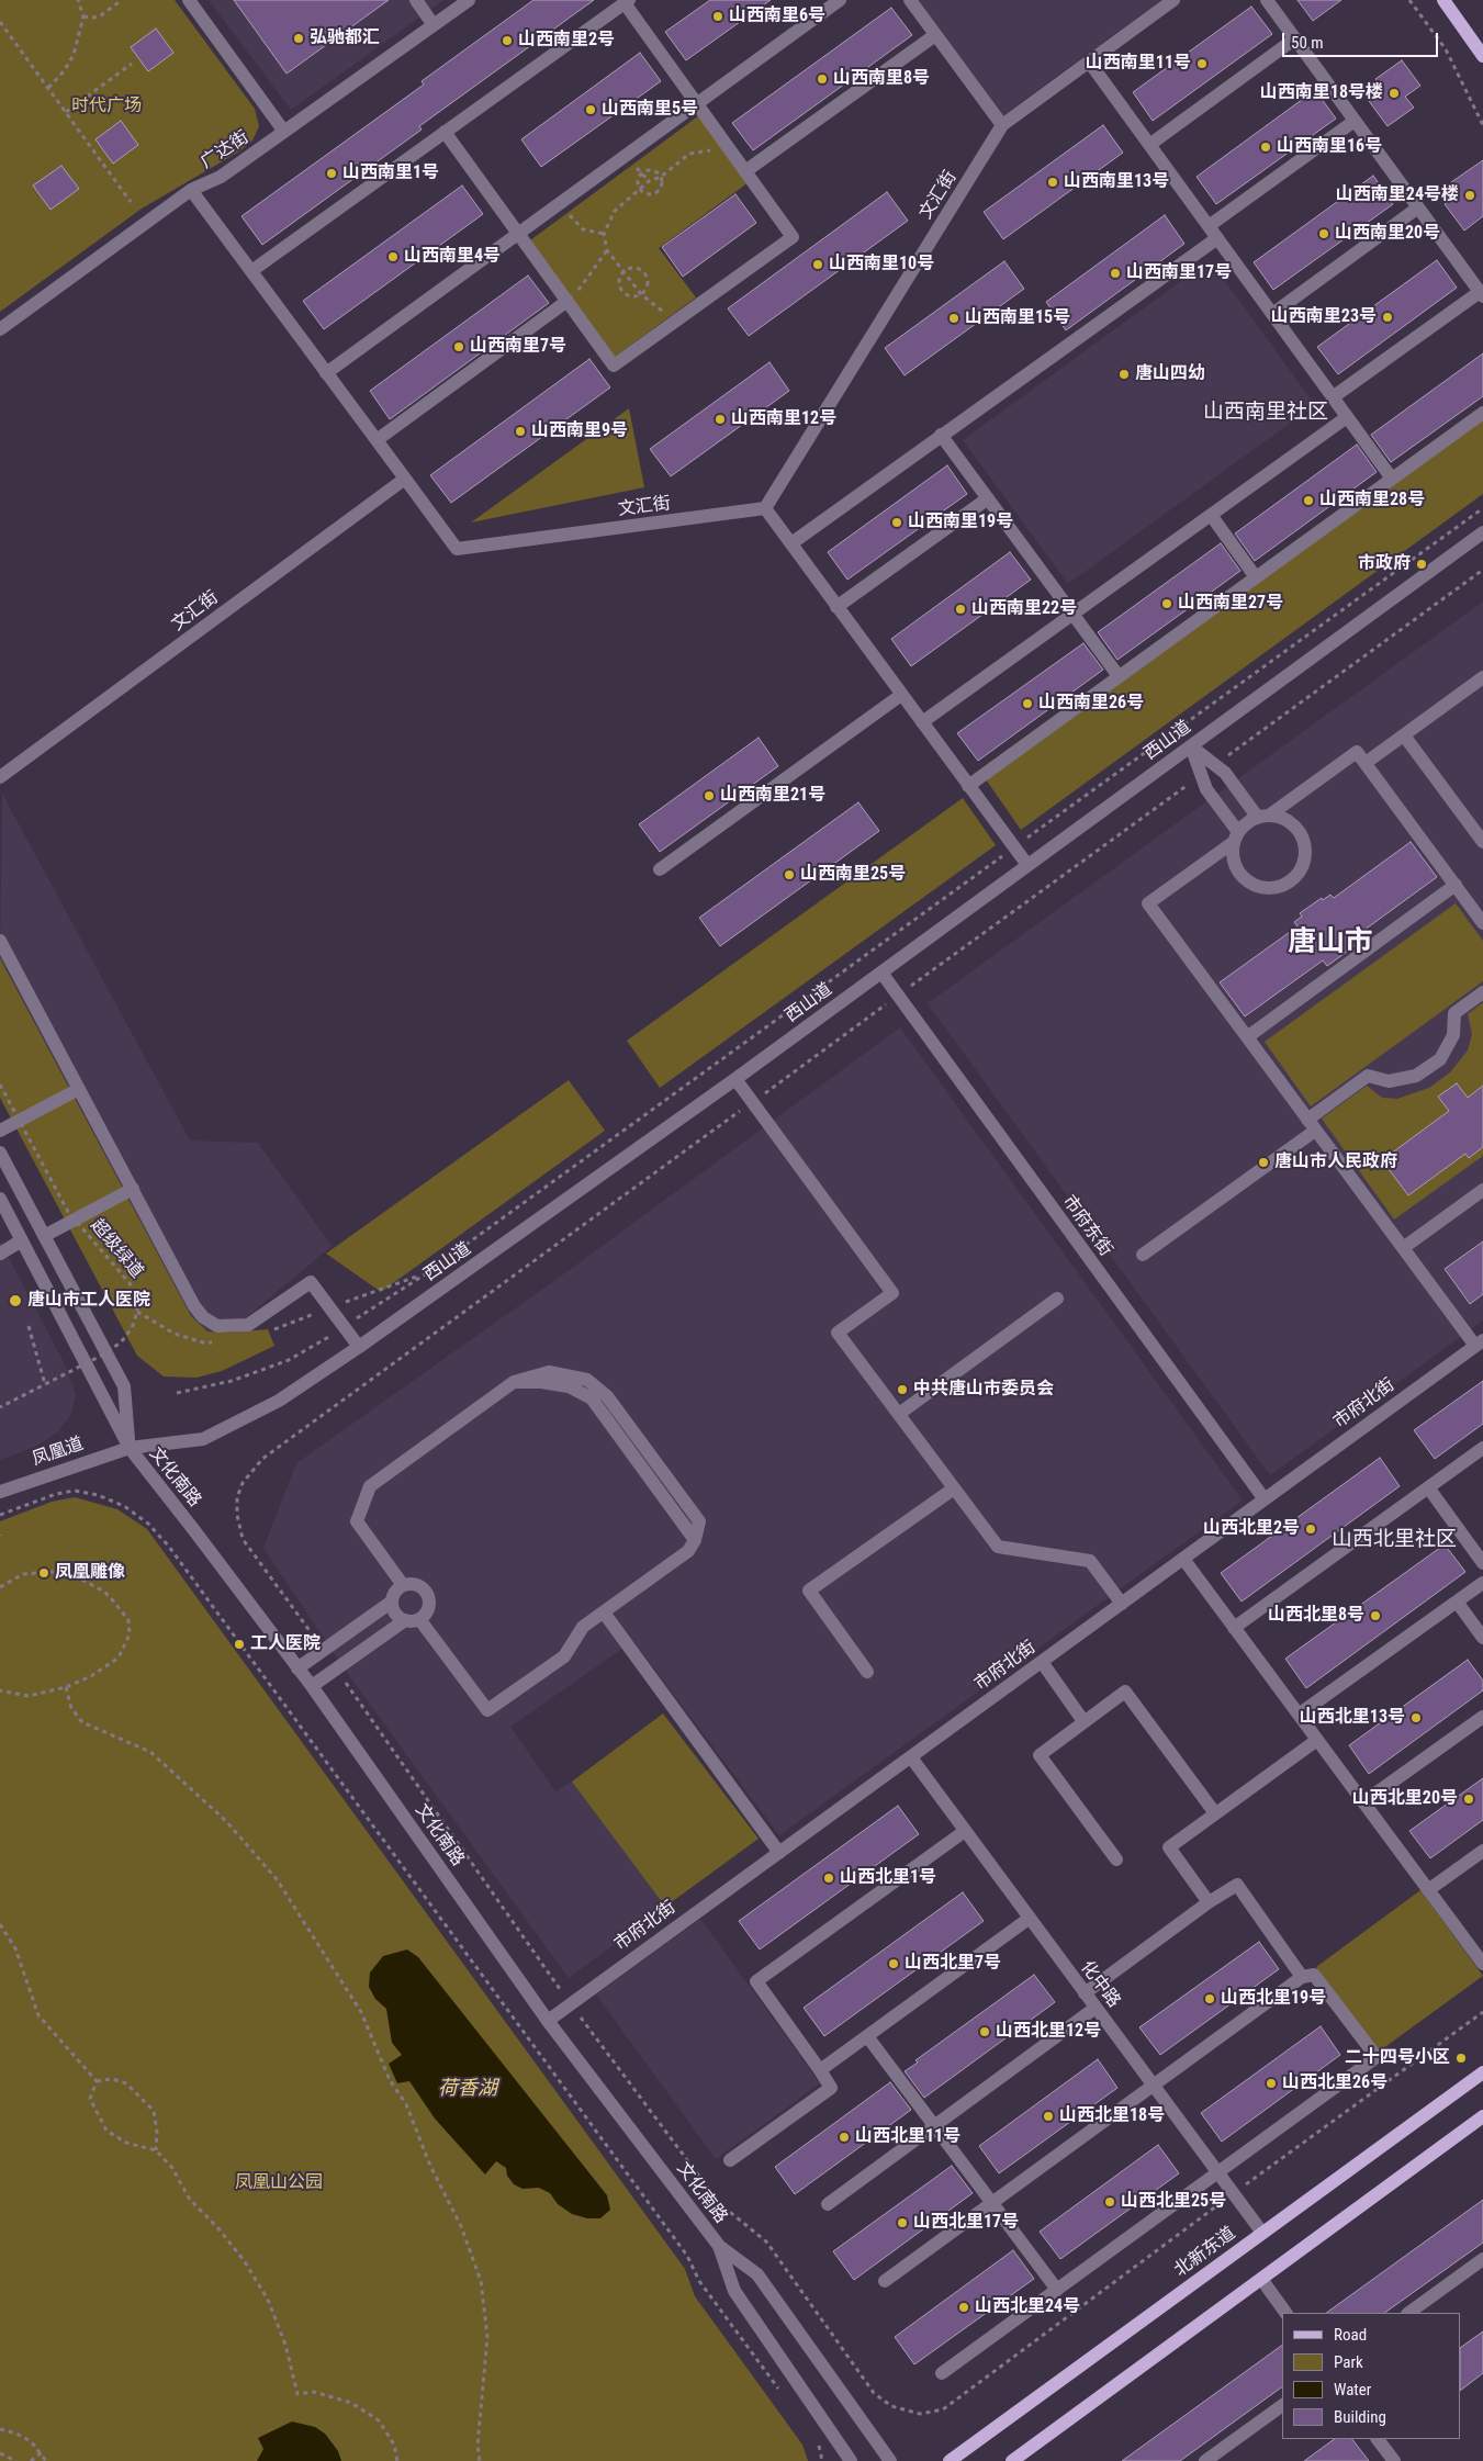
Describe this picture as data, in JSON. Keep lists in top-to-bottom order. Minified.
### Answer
{"streets":{"main road":["北新东道"],"street":["广达街","文汇街","西山道","市府东街","市府北街","凤凰道","文化南路","化中路"],"path":["超级绿道"]},"crossings":[["西山道","市府东街"],["西山道","凤凰道"],["西山道","文化南路"],["市府东街","市府北街"],["市府北街","文化南路"],["市府北街","化中路"],["凤凰道","文化南路"],["化中路","北新东道"]],"districts":["山西南里社区","唐山市","山西北里社区"],"water":["荷香湖"],"parks":["时代广场","凤凰山公园"],"places":["山西南里6号","弘驰都汇","山西南里2号","山西南里11号","山西南里8号","山西南里18号楼","山西南里5号","山西南里16号","山西南里1号","山西南里13号","山西南里24号楼","山西南里20号","山西南里4号","山西南里10号","山西南里17号","山西南里23号","山西南里15号","山西南里7号","唐山四幼","山西南里12号","山西南里9号","山西南里28号","山西南里19号","市政府","山西南里27号","山西南里22号","山西南里26号","山西南里21号","山西南里25号","唐山市人民政府","唐山市工人医院","中共唐山市委员会","山西北里2号","凤凰雕像","山西北里8号","工人医院","山西北里13号","山西北里20号","山西北里1号","山西北里7号","山西北里19号","山西北里12号","二十四号小区","山西北里26号","山西北里18号","山西北里11号","山西北里25号","山西北里17号","山西北里24号"],"legend":["Road","Park","Water","Building"],"scale_bar":"50 m"}
